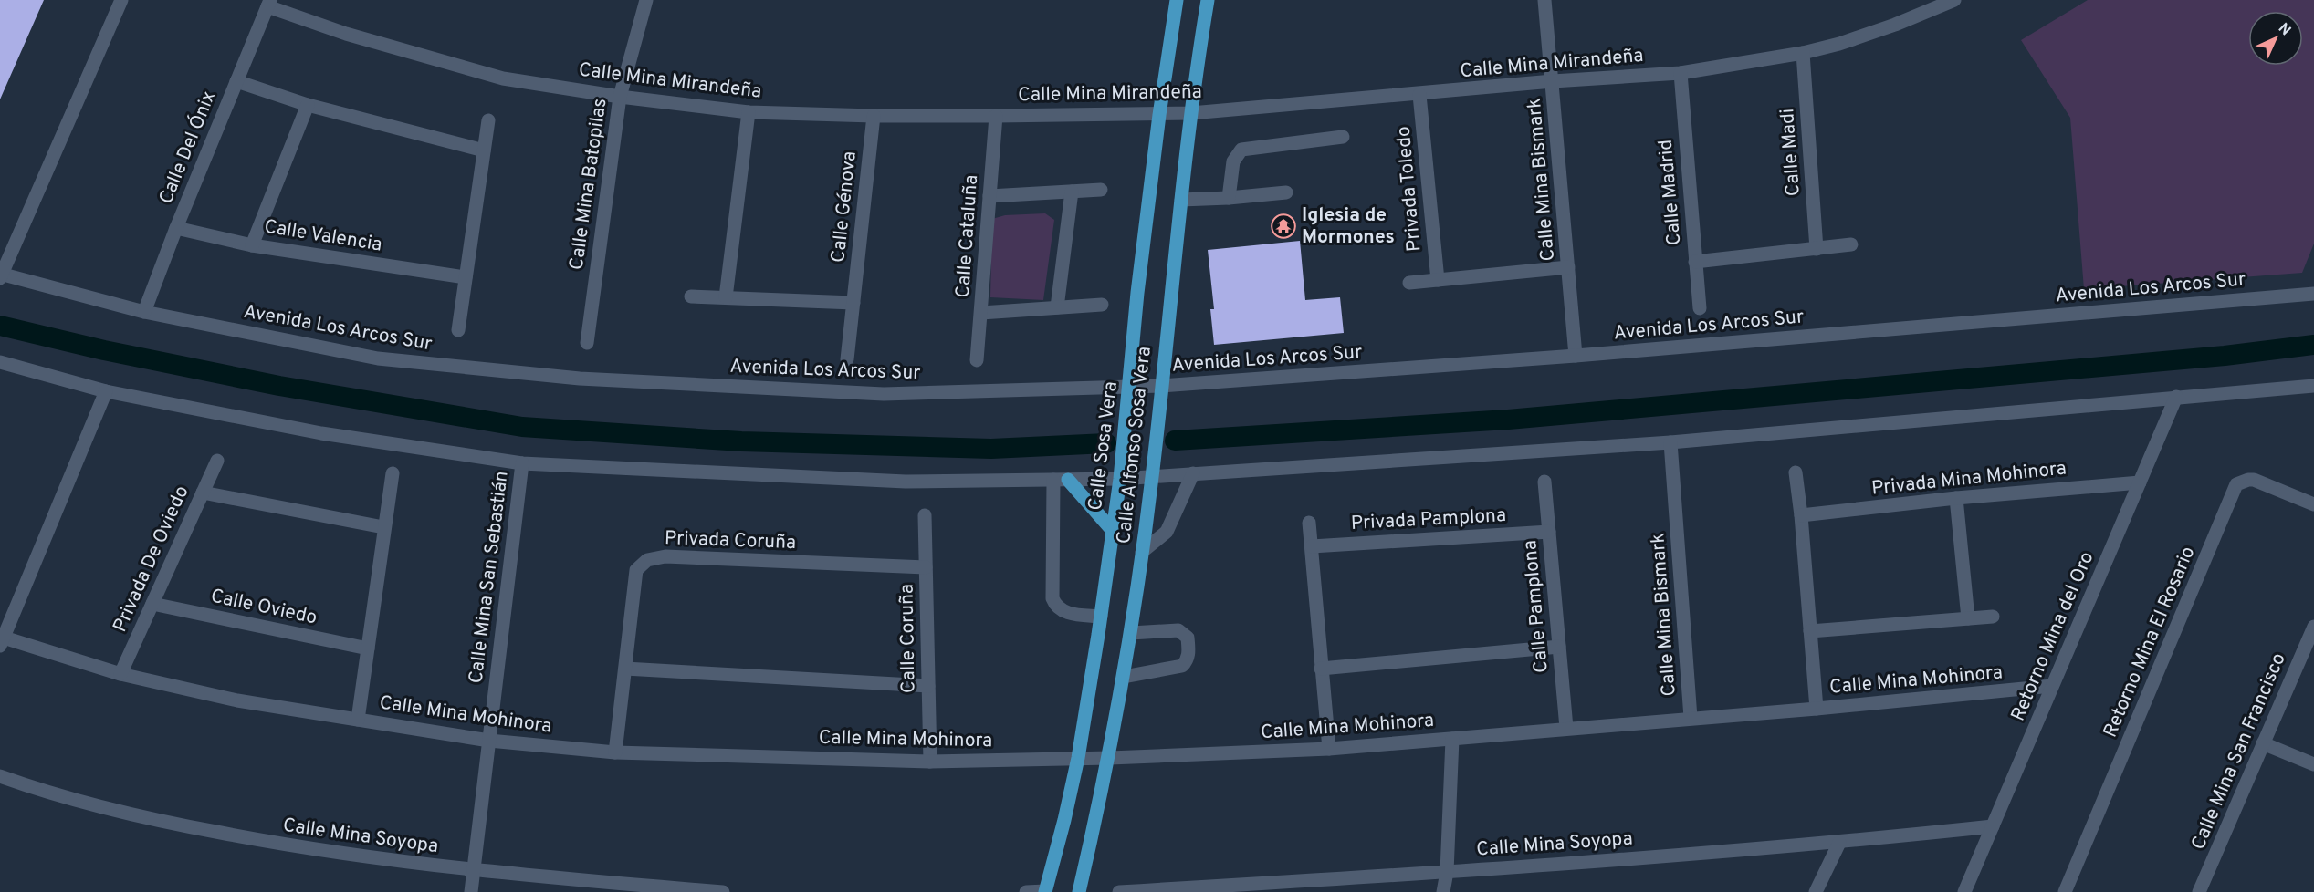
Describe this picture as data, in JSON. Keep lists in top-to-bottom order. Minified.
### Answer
{"streets":{"main road":["Calle Alfonso Sosa Vera","Calle Sosa Vera"],"street":["Calle Mina Mirandeña","Calle Del Ónix","Calle Madi","Calle Mina Bismark","Calle Mina Batopilas","Privada Toledo","Calle Madrid","Calle Génova","Calle Valencia","Calle Cataluña","Avenida Los Arcos Sur","Privada Mina Mohinora","Privada Pamplona","Privada Coruña","Privada De Oviedo","Calle Mina San Sebastián","Calle Pamplona","Calle Oviedo","Retorno Mina del Oro","Calle Coruña","Retorno Mina El Rosario","Calle Mina Mohinora","Calle Mina San Francisco","Calle Mina Soyopa"]},"crossings":[["Calle Mina Mirandeña","Calle Del Ónix"],["Calle Mina Mirandeña","Calle Madi"],["Calle Mina Mirandeña","Calle Mina Bismark"],["Calle Mina Mirandeña","Calle Mina Batopilas"],["Calle Mina Mirandeña","Privada Toledo"],["Calle Mina Mirandeña","Calle Madrid"],["Calle Mina Mirandeña","Calle Génova"],["Calle Mina Mirandeña","Calle Cataluña"],["Calle Mina Mirandeña","Calle Alfonso Sosa Vera"],["Calle Mina Mirandeña","Calle Sosa Vera"],["Calle Del Ónix","Calle Valencia"],["Calle Del Ónix","Avenida Los Arcos Sur"],["Calle Mina Bismark","Avenida Los Arcos Sur"],["Calle Mina Bismark","Calle Mina Mohinora"],["Avenida Los Arcos Sur","Calle Alfonso Sosa Vera"],["Avenida Los Arcos Sur","Calle Sosa Vera"],["Calle Alfonso Sosa Vera","Calle Mina Mohinora"],["Calle Sosa Vera","Calle Mina Mohinora"],["Privada Mina Mohinora","Retorno Mina del Oro"],["Privada Mina Mohinora","Calle Mina Mohinora"],["Privada Pamplona","Calle Pamplona"],["Privada Coruña","Calle Coruña"],["Privada Coruña","Calle Mina Mohinora"],["Privada De Oviedo","Calle Oviedo"],["Privada De Oviedo","Calle Mina Mohinora"],["Calle Mina San Sebastián","Calle Mina Mohinora"],["Calle Mina San Sebastián","Calle Mina Soyopa"],["Calle Pamplona","Calle Mina Mohinora"],["Retorno Mina del Oro","Calle Mina Mohinora"],["Retorno Mina del Oro","Calle Mina Soyopa"],["Calle Coruña","Calle Mina Mohinora"]],"places":{"temple":["Iglesia de Mormones"]},"north":"top right"}
